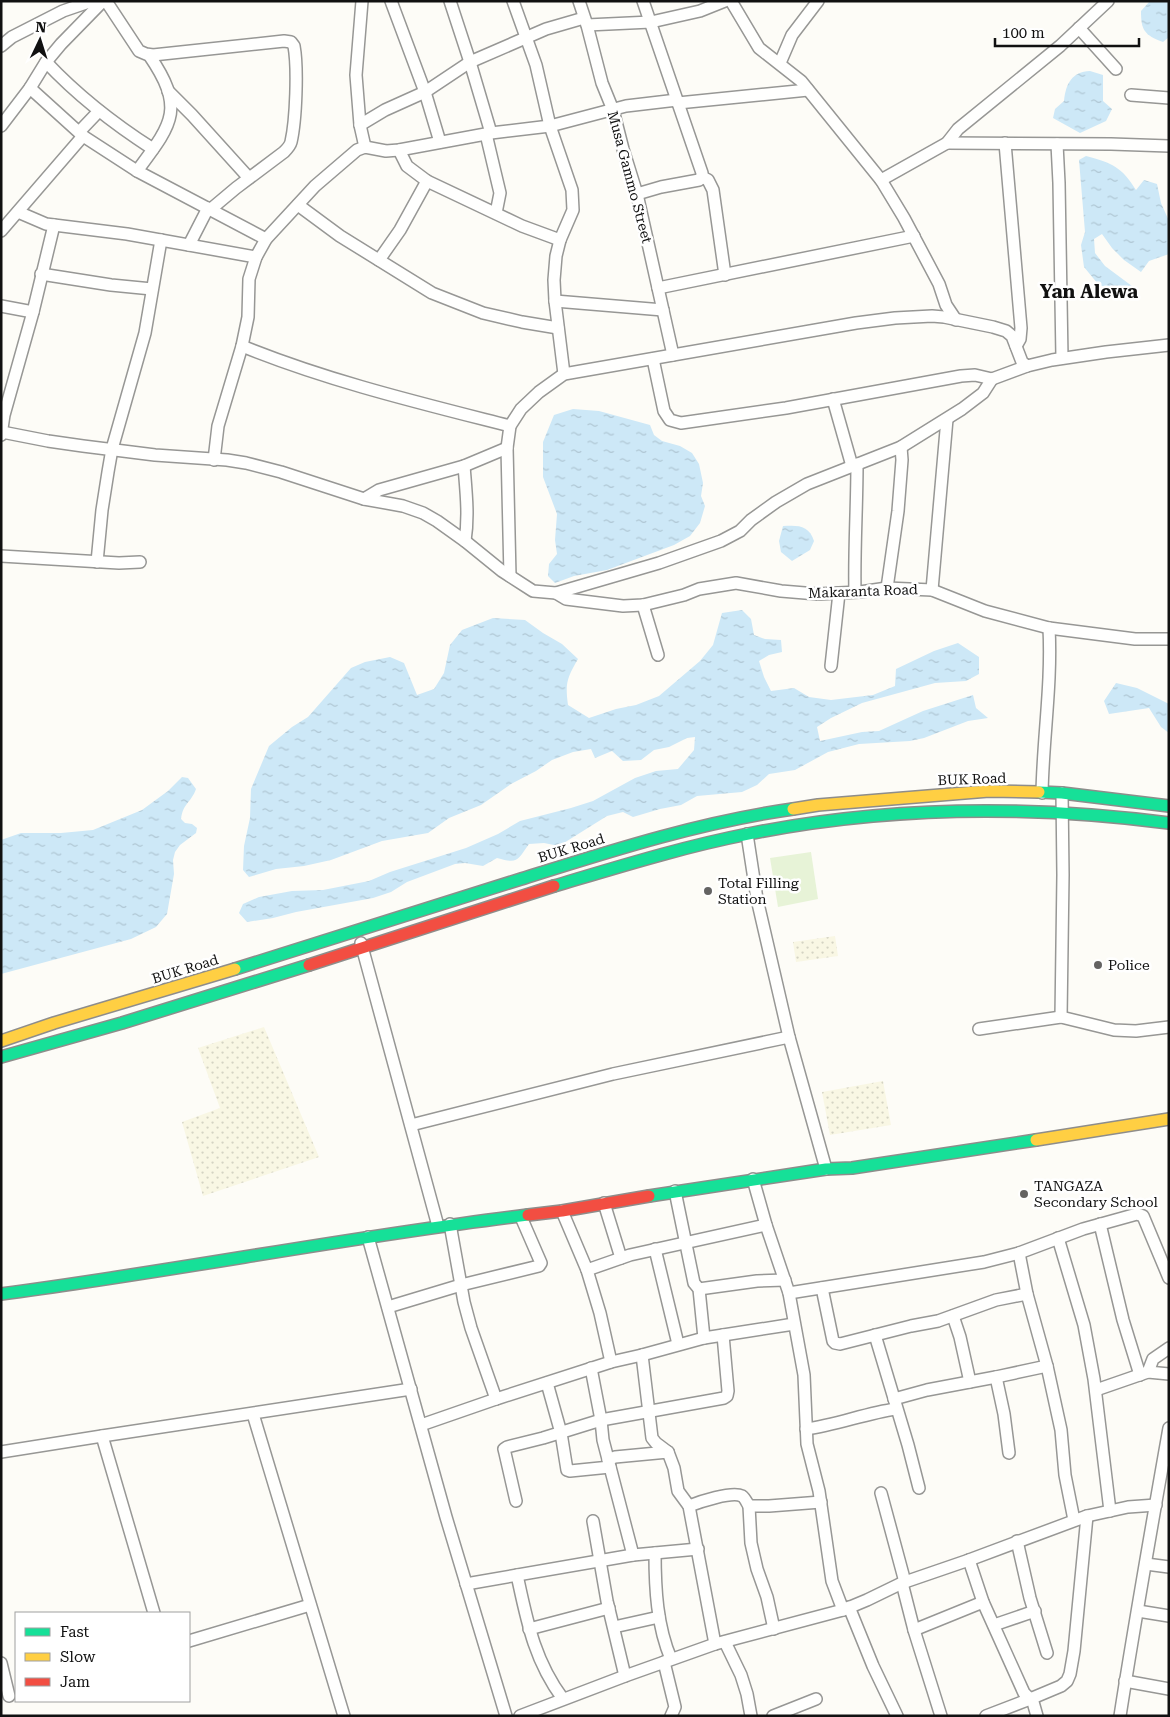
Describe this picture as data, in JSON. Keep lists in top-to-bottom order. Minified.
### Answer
{"streets":{"main road":["BUK Road"],"street":["Musa Gammo Street","Makaranta Road"]},"districts":["Yan Alewa"],"places":["Total Filling Station","Police","TANGAZA Secondary School"],"legend":["Fast","Slow","Jam"],"scale_bar":"100 m","north":"top"}
